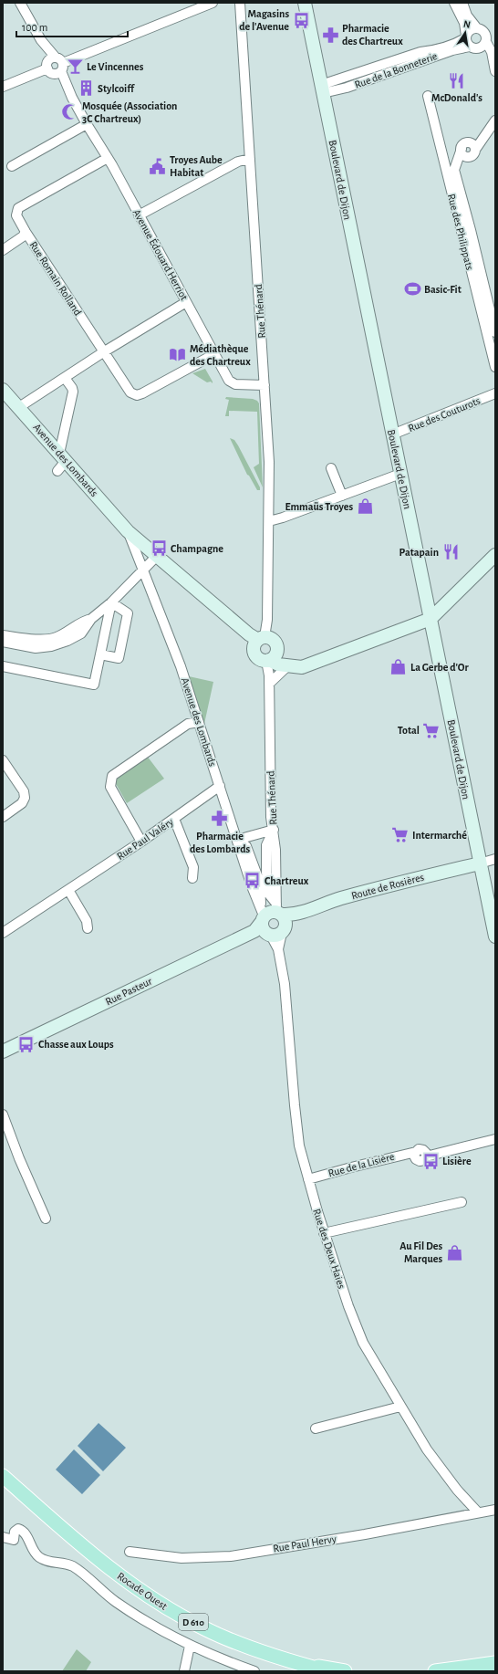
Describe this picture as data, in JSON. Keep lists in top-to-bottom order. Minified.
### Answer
{"streets":{"main road":["Rocade Ouest","D 610"],"street":["Rue de la Bonneterie","Boulevard de Dijon","Rue des Philippats","Avenue Édouard Herriot","Rue Romain Rolland","Rue Thénard","Rue des Couturots","Avenue des Lombards","Rue Paul Valéry","Route de Rosières","Rue Pasteur","Rue de la Lisière","Rue des Deux Haies","Rue Paul Hervy"]},"crossings":[["Rue de la Bonneterie","Boulevard de Dijon"],["Boulevard de Dijon","Rue des Couturots"],["Boulevard de Dijon","Route de Rosières"],["Avenue Édouard Herriot","Rue Romain Rolland"],["Avenue Édouard Herriot","Rue Thénard"],["Rue Thénard","Avenue des Lombards"],["Rue Thénard","Route de Rosières"],["Rue Thénard","Rue Pasteur"],["Rue Thénard","Rue des Deux Haies"],["Avenue des Lombards","Rue Paul Valéry"],["Route de Rosières","Rue Pasteur"],["Route de Rosières","Rue des Deux Haies"],["Rue Pasteur","Rue des Deux Haies"],["Rue de la Lisière","Rue des Deux Haies"],["Rue des Deux Haies","Rue Paul Hervy"]],"places":{"bus stop":["Magasins de l'Avenue","Champagne","Chartreux","Chasse aux Loups","Lisière"],"pharmacy":["Pharmacie des Chartreux","Pharmacie des Lombards"],"bar":["Le Vincennes"],"restaurant":["McDonald's","Patapain"],"building":["Stylcoiff"],"mosque":["Mosquée (Association 3C Chartreux)"],"public building":["Troyes Aube Habitat"],"sports":["Basic-Fit"],"library":["Médiathèque des Chartreux"],"shop":["Emmaüs Troyes","La Gerbe d'Or","Au Fil Des Marques"],"supermarket":["Total","Intermarché"]},"scale_bar":"100 m","north":"top"}
